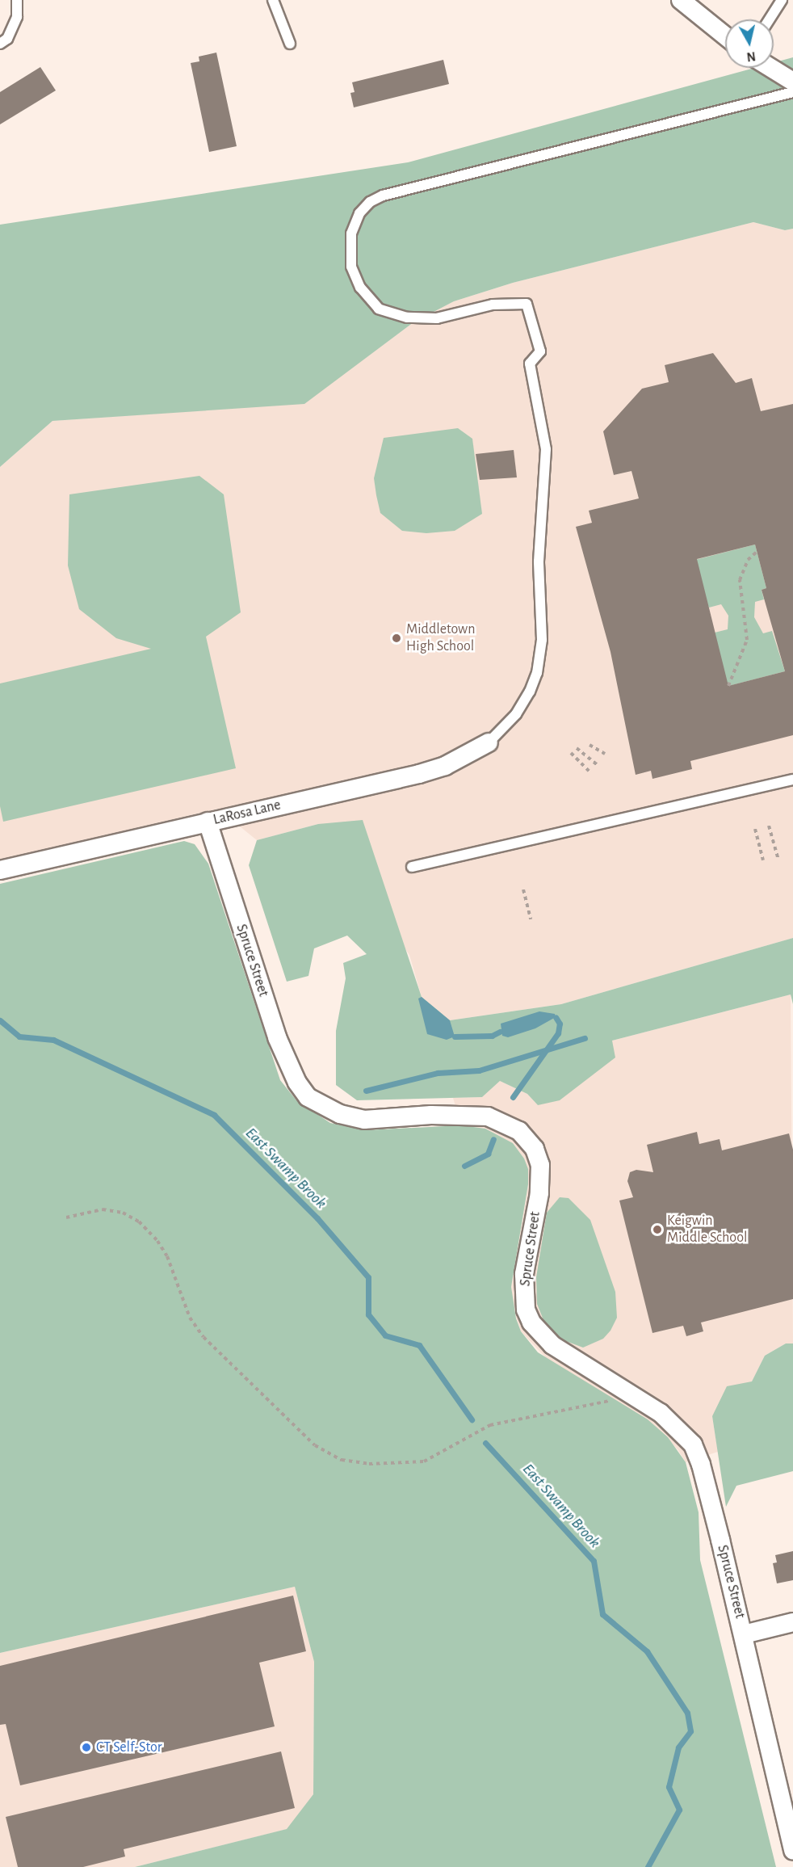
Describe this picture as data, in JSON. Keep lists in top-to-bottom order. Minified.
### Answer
{"streets":{"street":["LaRosa Lane","Spruce Street"]},"crossings":[["LaRosa Lane","Spruce Street"]],"water":["East Swamp Brook"],"places":["Middletown High School","Keigwin Middle School","CT Self-Stor"],"north":"bottom"}
